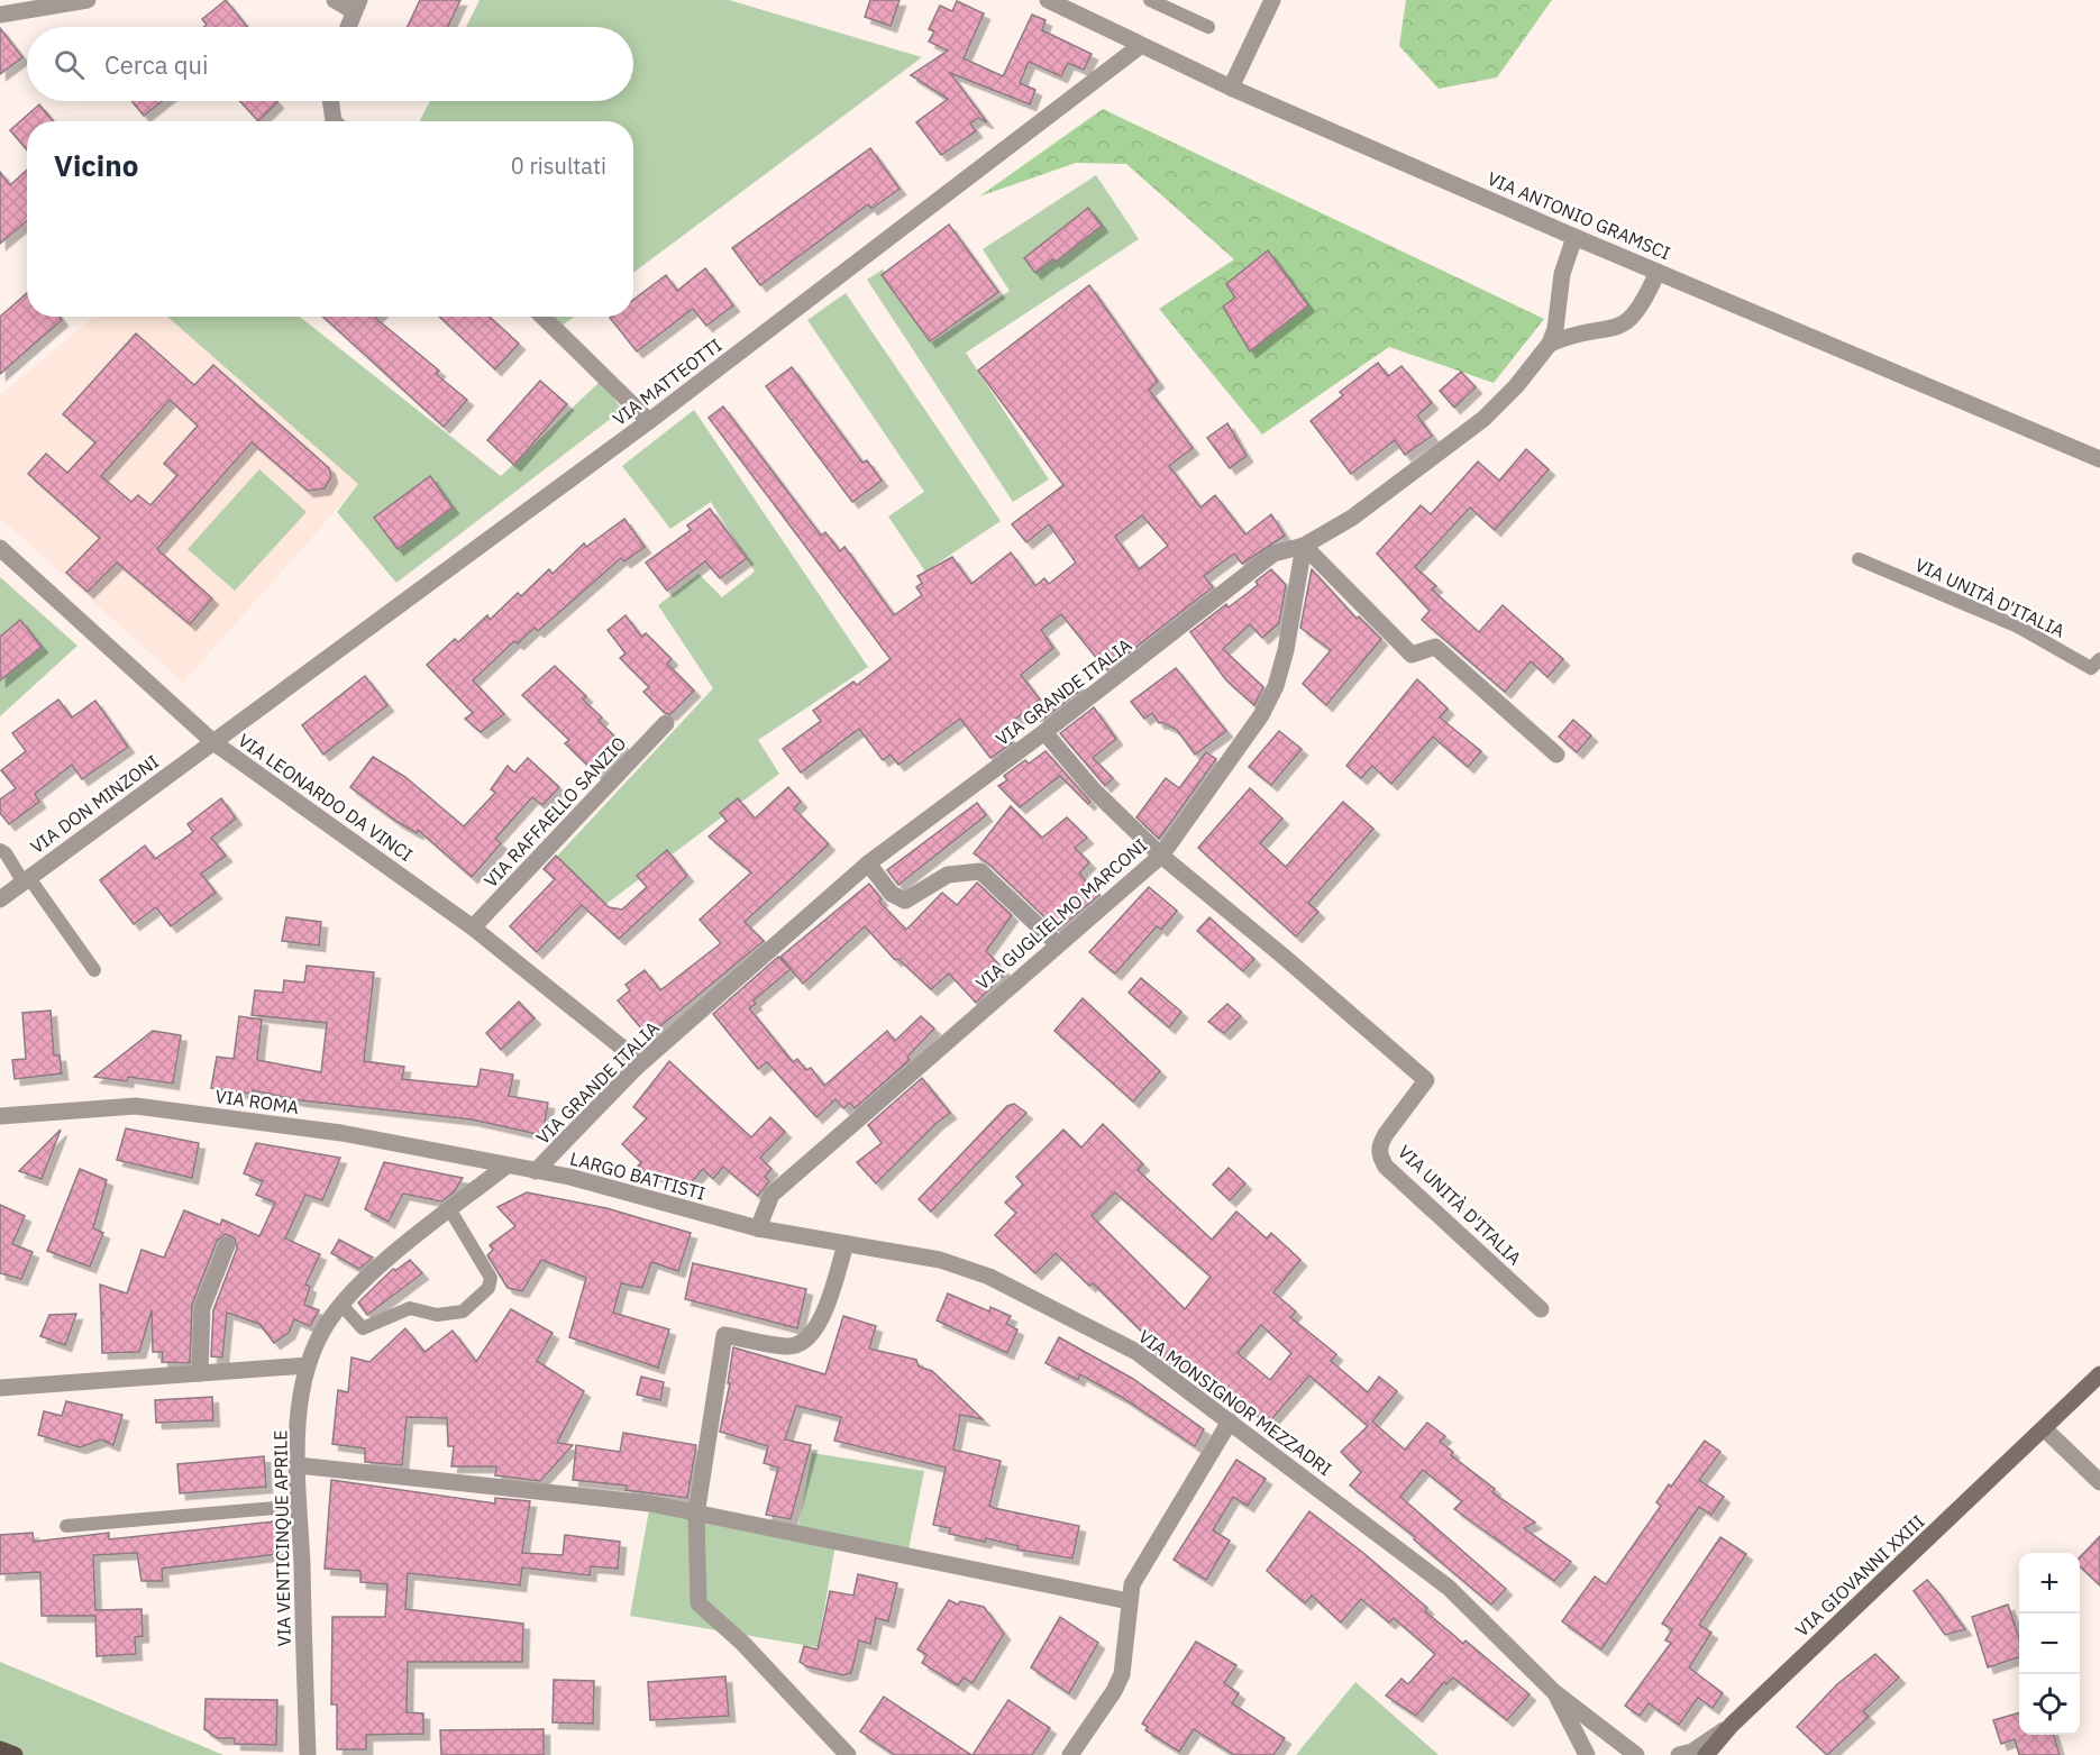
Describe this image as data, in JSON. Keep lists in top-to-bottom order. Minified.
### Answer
{"streets":{"street":["VIA ANTONIO GRAMSCI","VIA MATTEOTTI","VIA UNITÀ D'ITALIA","VIA GRANDE ITALIA","VIA LEONARDO DA VINCI","VIA DON MINZONI","VIA RAFFAELLO SANZIO","VIA GUGLIELMO MARCONI","VIA ROMA","LARGO BATTISTI","VIA MONSIGNOR MEZZADRI","VIA VENTICINQUE APRILE","VIA GIOVANNI XXIII"]},"crossings":[["VIA ANTONIO GRAMSCI","VIA MATTEOTTI"],["VIA ANTONIO GRAMSCI","VIA GRANDE ITALIA"],["VIA MATTEOTTI","VIA LEONARDO DA VINCI"],["VIA MATTEOTTI","VIA DON MINZONI"],["VIA UNITÀ D'ITALIA","VIA GUGLIELMO MARCONI"],["VIA GRANDE ITALIA","VIA LEONARDO DA VINCI"],["VIA GRANDE ITALIA","VIA GUGLIELMO MARCONI"],["VIA GRANDE ITALIA","LARGO BATTISTI"],["VIA LEONARDO DA VINCI","VIA DON MINZONI"],["VIA LEONARDO DA VINCI","VIA RAFFAELLO SANZIO"],["VIA GUGLIELMO MARCONI","LARGO BATTISTI"],["VIA GUGLIELMO MARCONI","VIA MONSIGNOR MEZZADRI"],["VIA ROMA","LARGO BATTISTI"],["VIA ROMA","VIA VENTICINQUE APRILE"],["LARGO BATTISTI","VIA MONSIGNOR MEZZADRI"],["LARGO BATTISTI","VIA VENTICINQUE APRILE"]],"page":{"search":"Cerca qui","heading":["Vicino","0 risultati"],"map_buttons":["+","−"]}}
